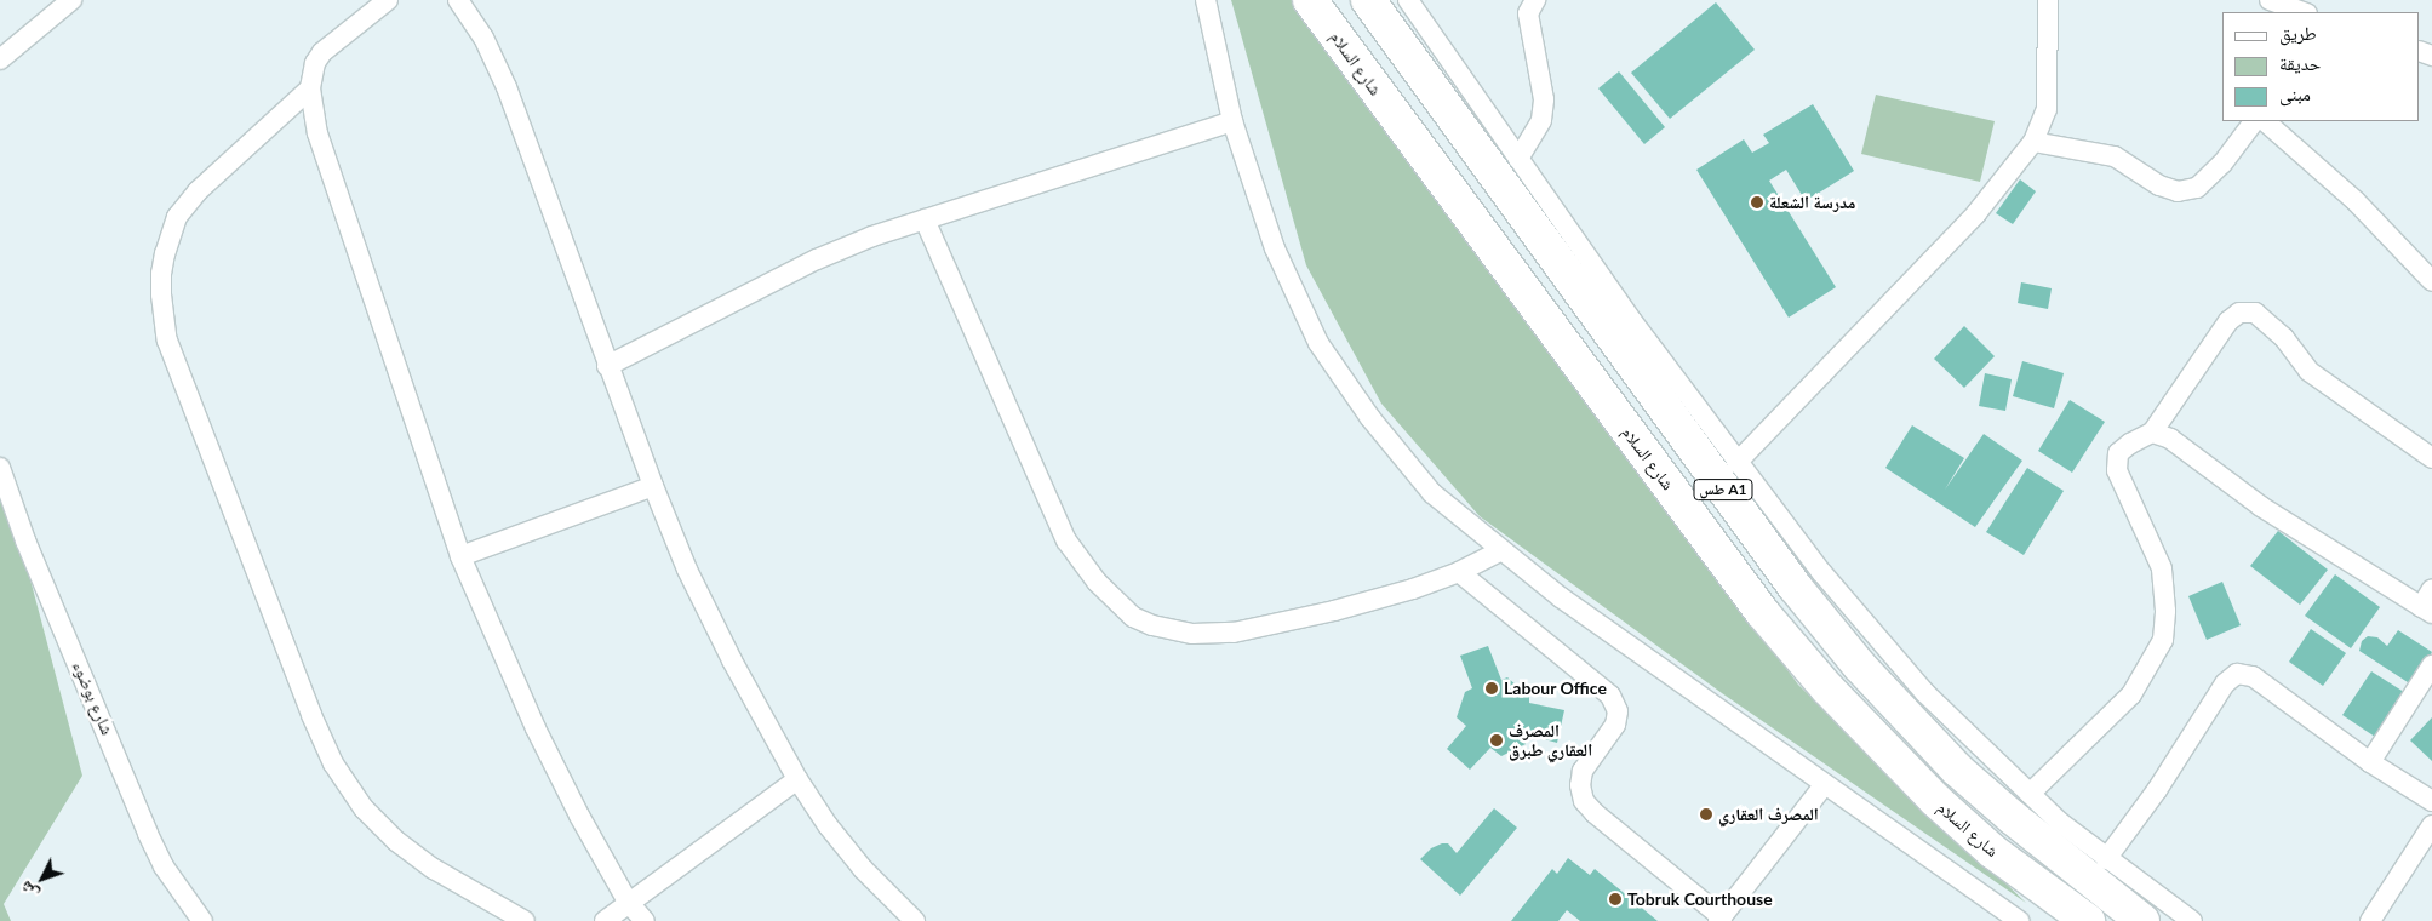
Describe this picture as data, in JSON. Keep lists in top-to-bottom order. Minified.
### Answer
{"streets":{"highway":["شارع السلام","طس A1"],"street":["شارع بوضوء"]},"places":["مدرسة الشعلة","Labour Office","المصرف العقاري طبرق","المصرف العقاري","Tobruk Courthouse"],"legend":["طريق","حديقة","مبنى"],"north":"bottom left"}
